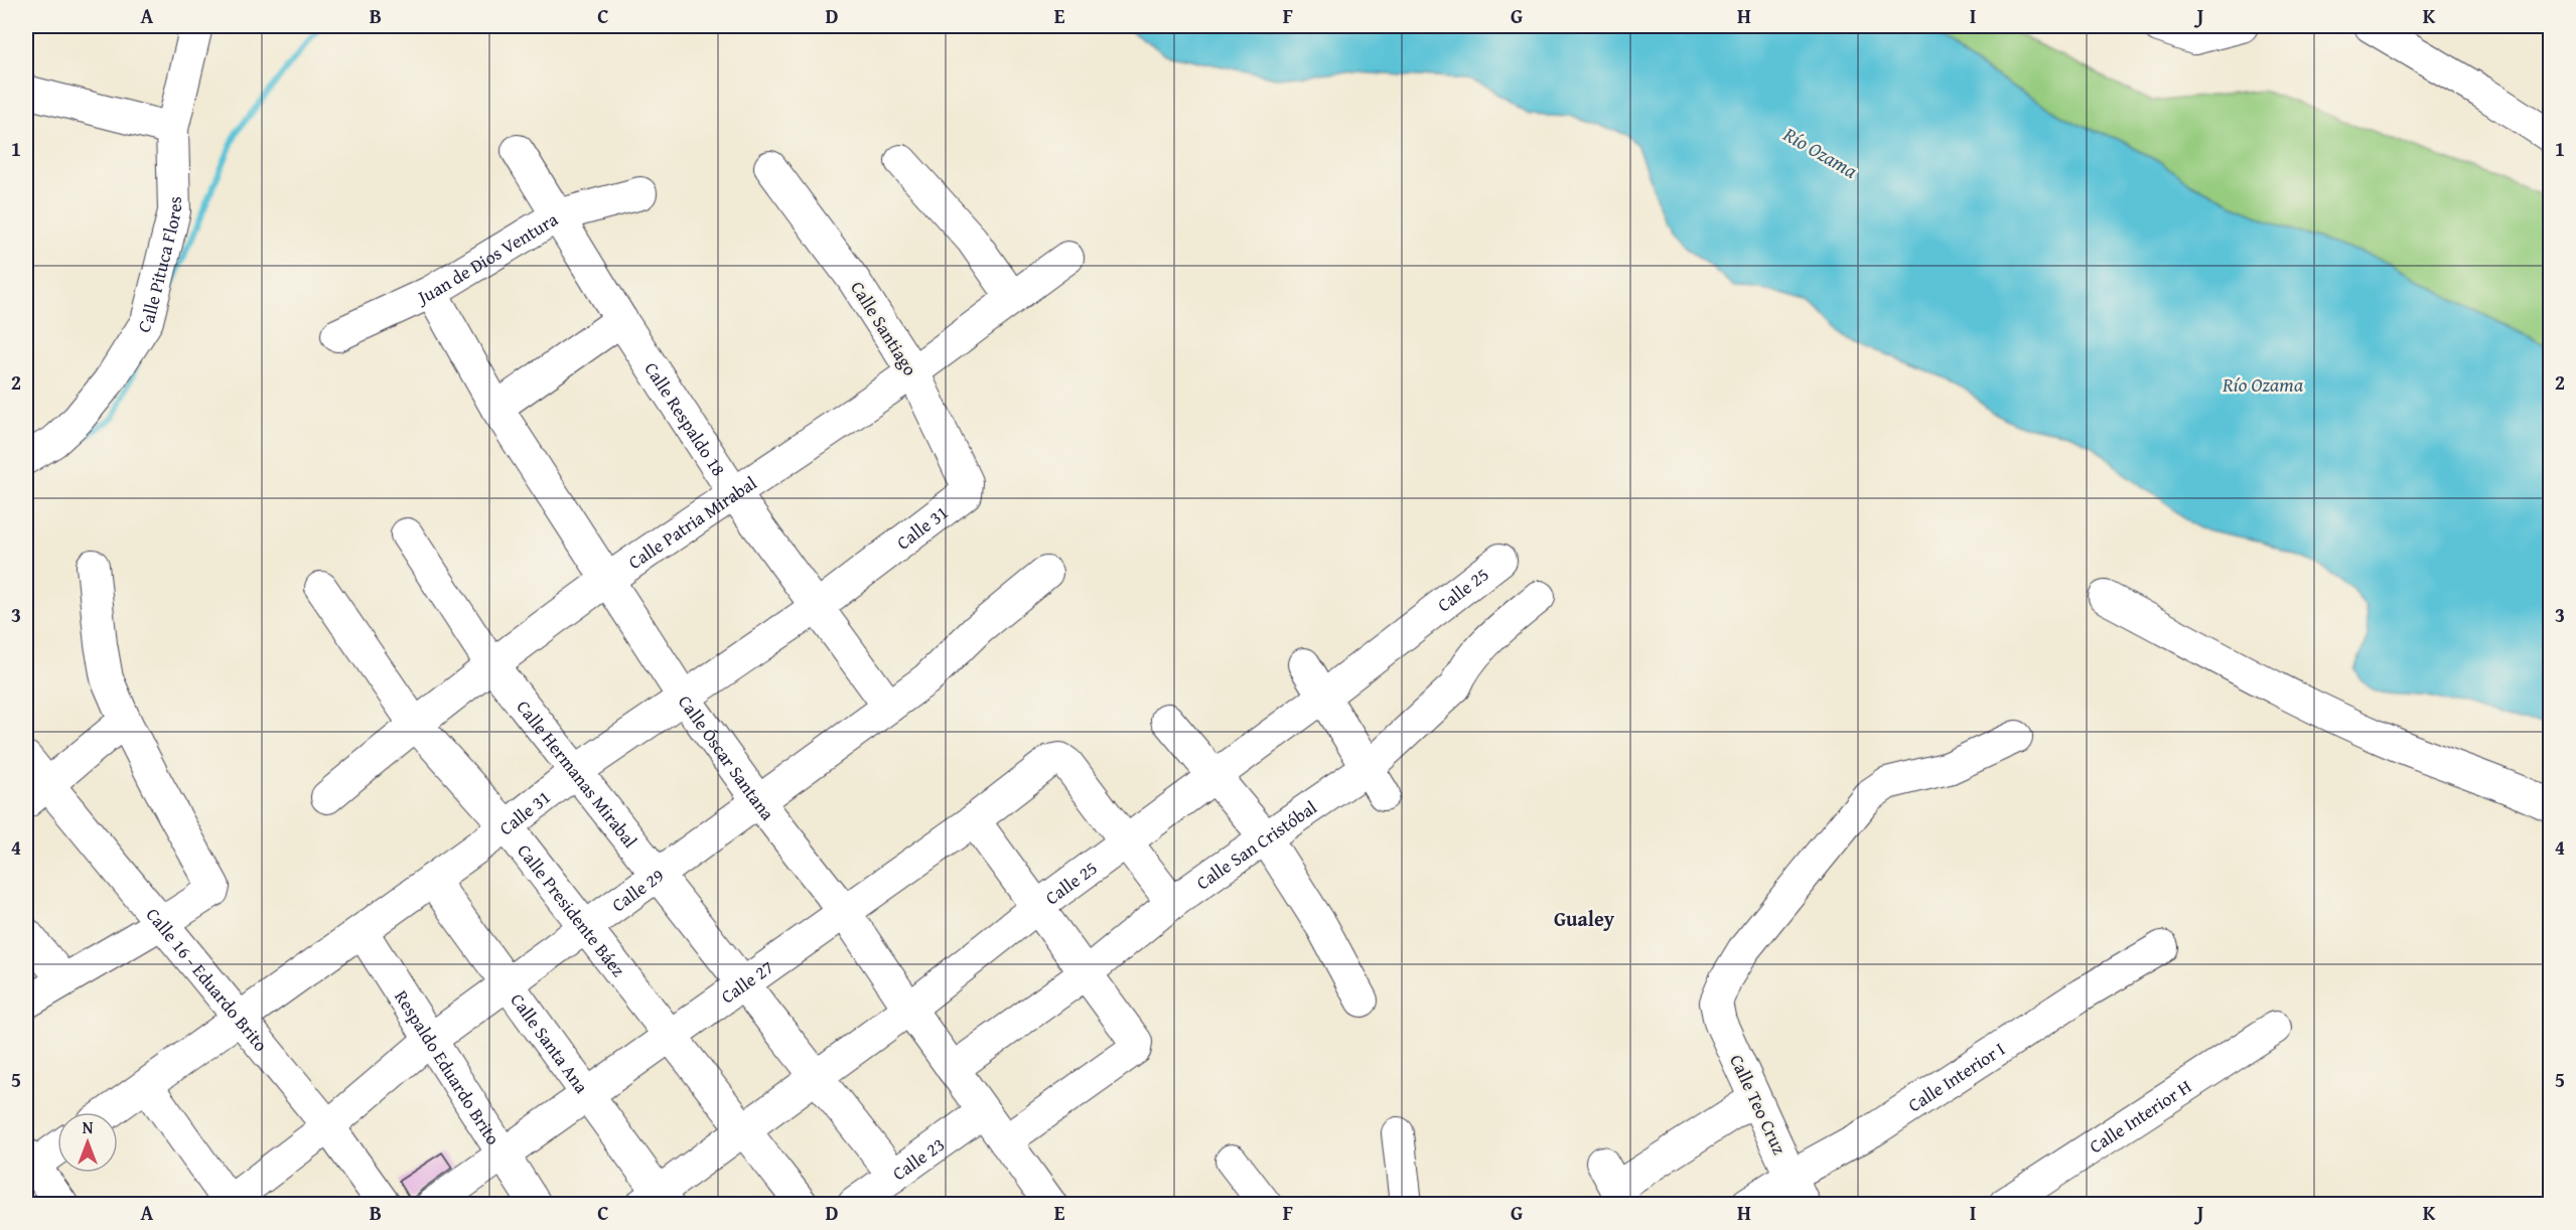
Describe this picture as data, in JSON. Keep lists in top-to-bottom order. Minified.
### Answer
{"streets":{"street":["Juan de Dios Ventura","Calle Pituca Flores","Calle Santiago","Calle Respaldo 18","Calle Patria Mirabal","Calle 31","Calle 25","Calle Óscar Santana","Calle Hermanas Mirabal","Calle San Cristóbal","Calle 29","Calle Presidente Báez","Calle 16 - Eduardo Brito","Calle 27","Calle Santa Ana","Respaldo Eduardo Brito","Calle Interior I","Calle Teo Cruz","Calle Interior H","Calle 23"]},"crossings":[["Juan de Dios Ventura","Calle Respaldo 18"],["Juan de Dios Ventura","Calle Óscar Santana"],["Calle Santiago","Calle Patria Mirabal"],["Calle Santiago","Calle 31"],["Calle Respaldo 18","Calle Patria Mirabal"],["Calle Respaldo 18","Calle 31"],["Calle Respaldo 18","Calle 29"],["Calle Patria Mirabal","Calle Óscar Santana"],["Calle Patria Mirabal","Calle Hermanas Mirabal"],["Calle Patria Mirabal","Calle Presidente Báez"],["Calle 31","Calle Óscar Santana"],["Calle 31","Calle Hermanas Mirabal"],["Calle 31","Calle Presidente Báez"],["Calle 31","Calle 16 - Eduardo Brito"],["Calle 31","Calle Santa Ana"],["Calle 31","Respaldo Eduardo Brito"],["Calle 25","Calle Óscar Santana"],["Calle 25","Calle Hermanas Mirabal"],["Calle 25","Calle Presidente Báez"],["Calle 25","Calle 27"],["Calle 25","Calle Santa Ana"],["Calle Óscar Santana","Calle San Cristóbal"],["Calle Óscar Santana","Calle 29"],["Calle Óscar Santana","Calle 27"],["Calle Óscar Santana","Calle 23"],["Calle Hermanas Mirabal","Calle 29"],["Calle Hermanas Mirabal","Calle 27"],["Calle Hermanas Mirabal","Calle 23"],["Calle 29","Calle Presidente Báez"],["Calle 29","Calle 16 - Eduardo Brito"],["Calle 29","Calle Santa Ana"],["Calle 29","Respaldo Eduardo Brito"],["Calle Presidente Báez","Calle 27"],["Calle 27","Calle Santa Ana"],["Calle 27","Respaldo Eduardo Brito"],["Calle Interior I","Calle Teo Cruz"]],"districts":["Gualey"],"water":["Río Ozama"],"north":"top","grid":{"columns":["A","B","C","D","E","F","G","H","I","J","K"],"rows":["1","2","3","4","5"]}}
